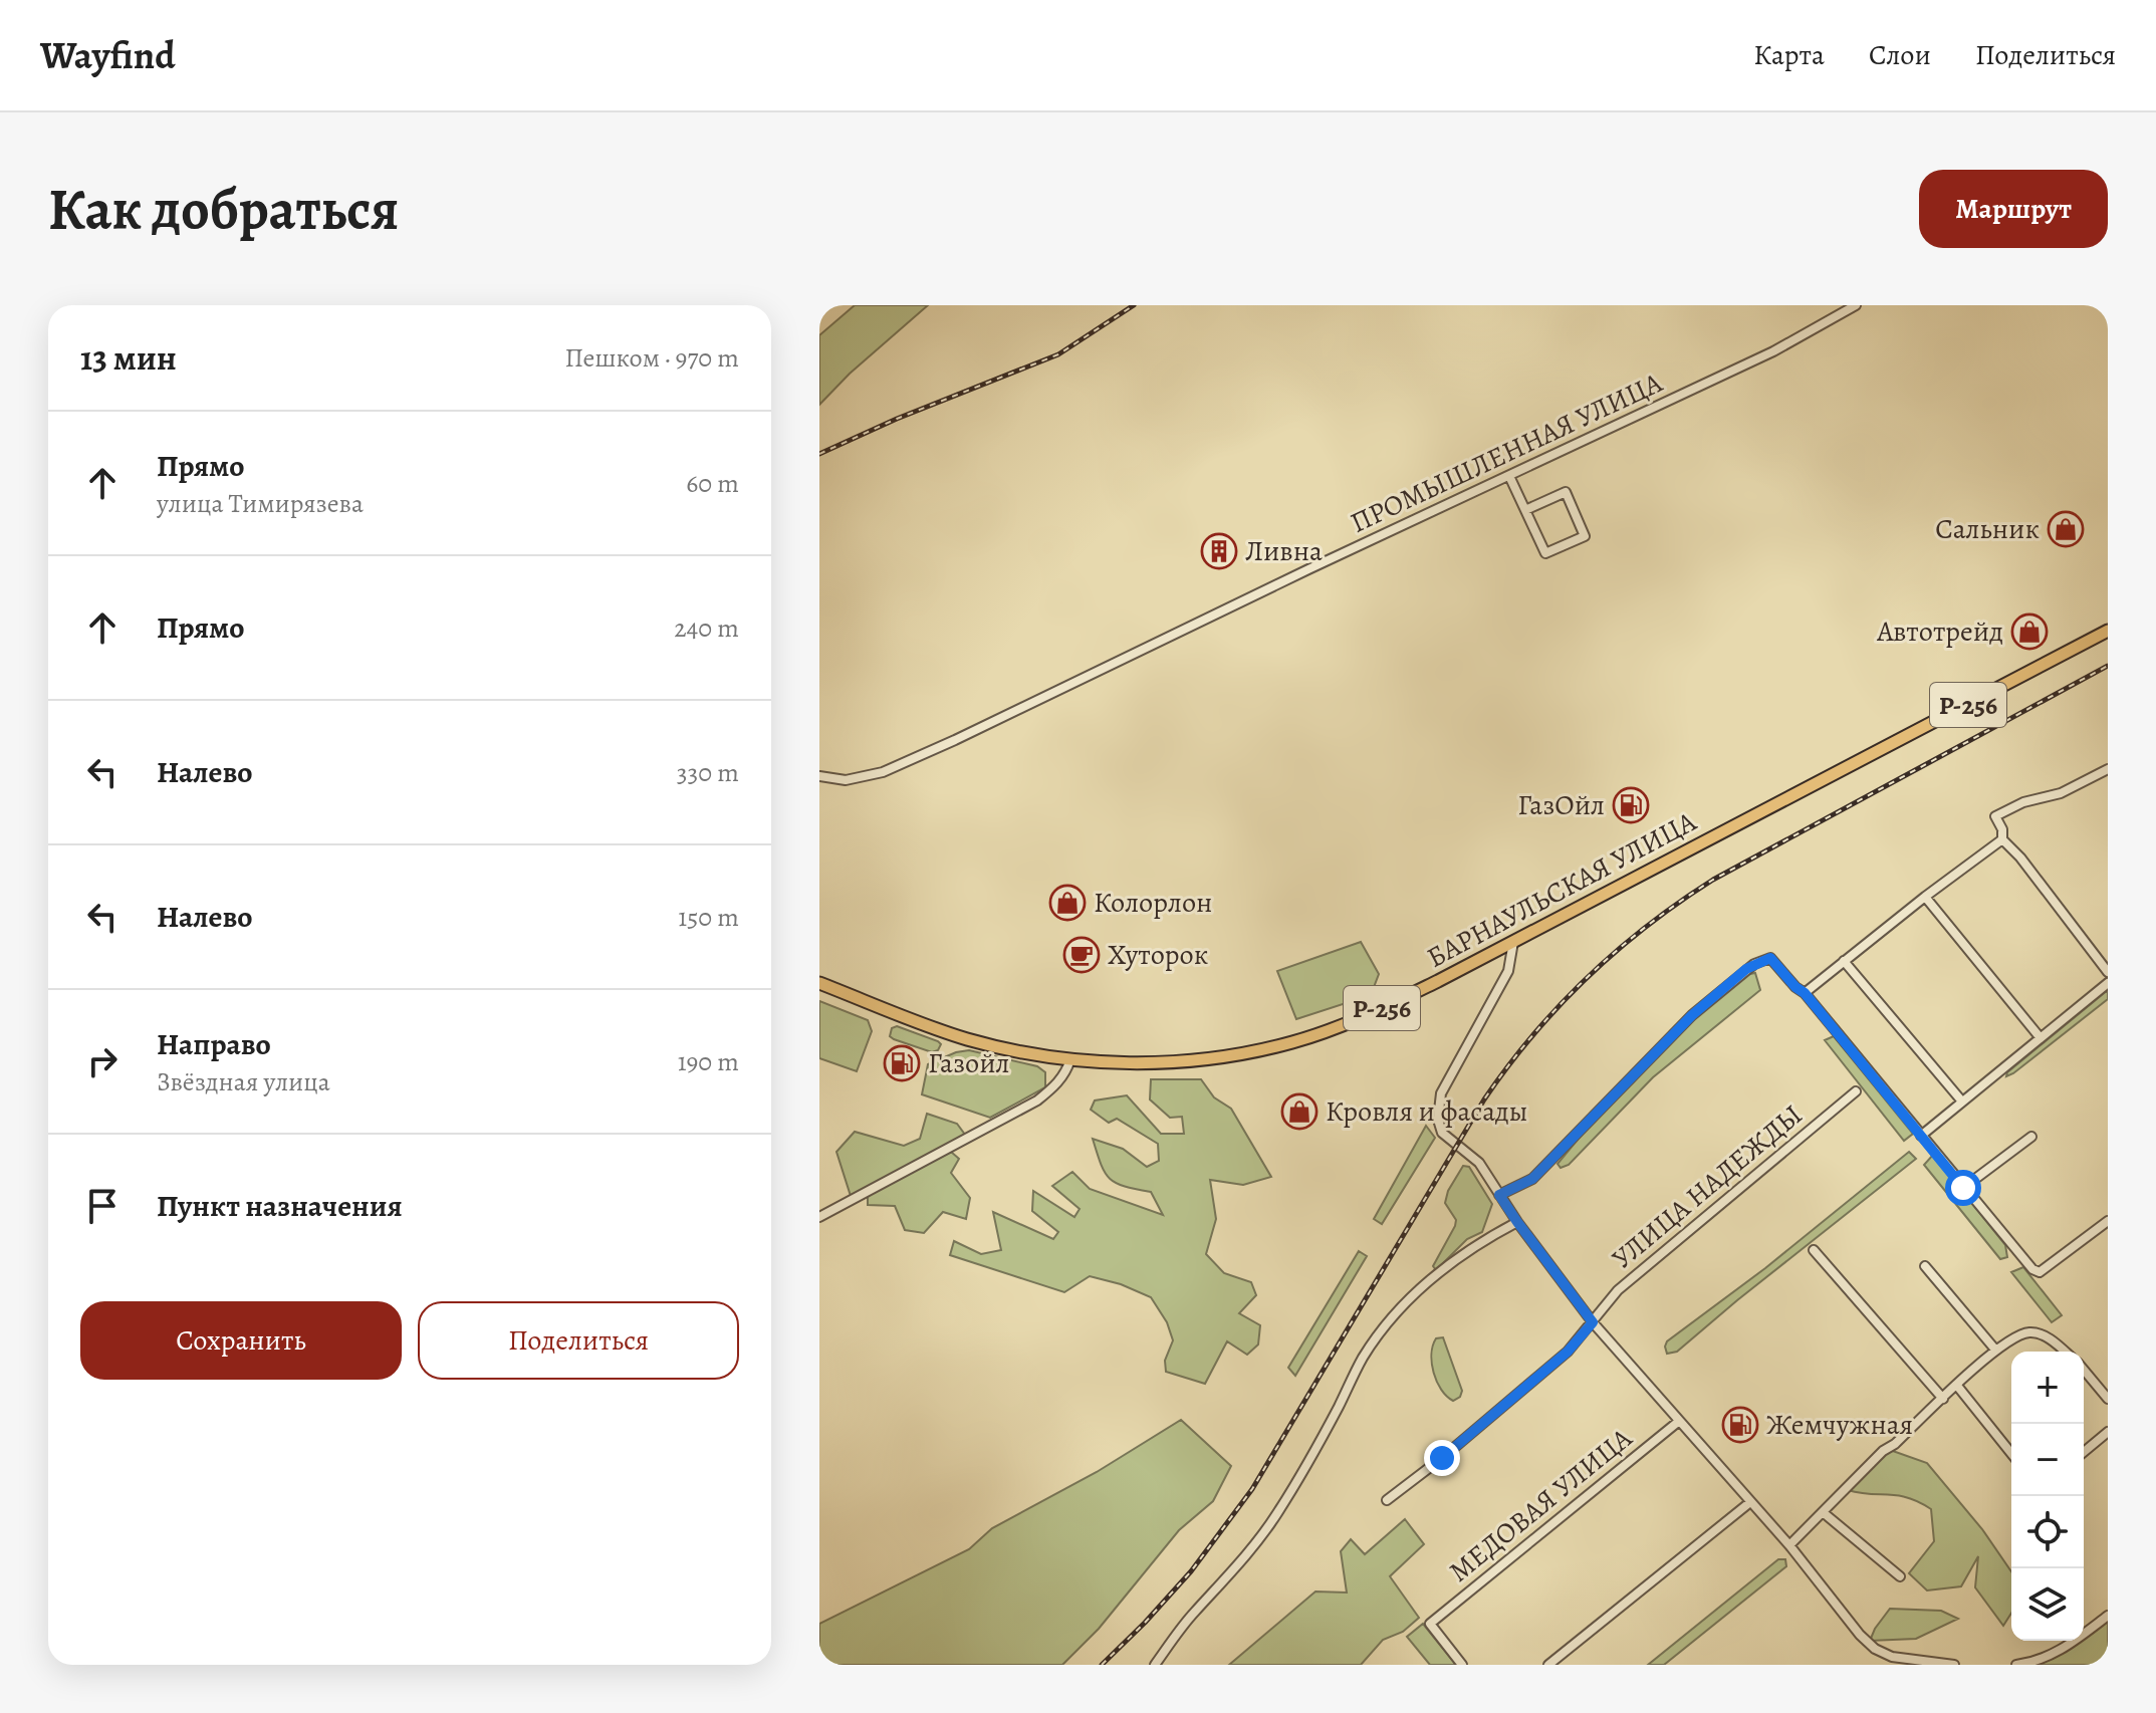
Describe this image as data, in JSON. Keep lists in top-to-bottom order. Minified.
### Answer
{"streets":{"highway":["Р-256","БАРНАУЛЬСКАЯ УЛИЦА"],"street":["ПРОМЫШЛЕННАЯ УЛИЦА","УЛИЦА НАДЕЖДЫ","МЕДОВАЯ УЛИЦА"]},"places":{"shop":["Сальник","Автотрейд","Колорлон","Кровля и фасады"],"building":["Ливна"],"fuel station":["ГазОйл","Газойл","Жемчужная"],"cafe":["Хуторок"]},"page":{"header":"Wayfind","nav":["Карта","Слои","Поделиться"],"buttons":["Маршрут",["Сохранить","Поделиться"]],"title":"Как добраться","heading":["13 мин","Пешком · 970 m"],"list":[["Прямо","улица Тимирязева","60 m"],["Прямо","240 m"],["Налево","330 m"],["Налево","150 m"],["Направо","Звёздная улица","190 m"],"Пункт назначения"],"map_buttons":["+","−"]}}
